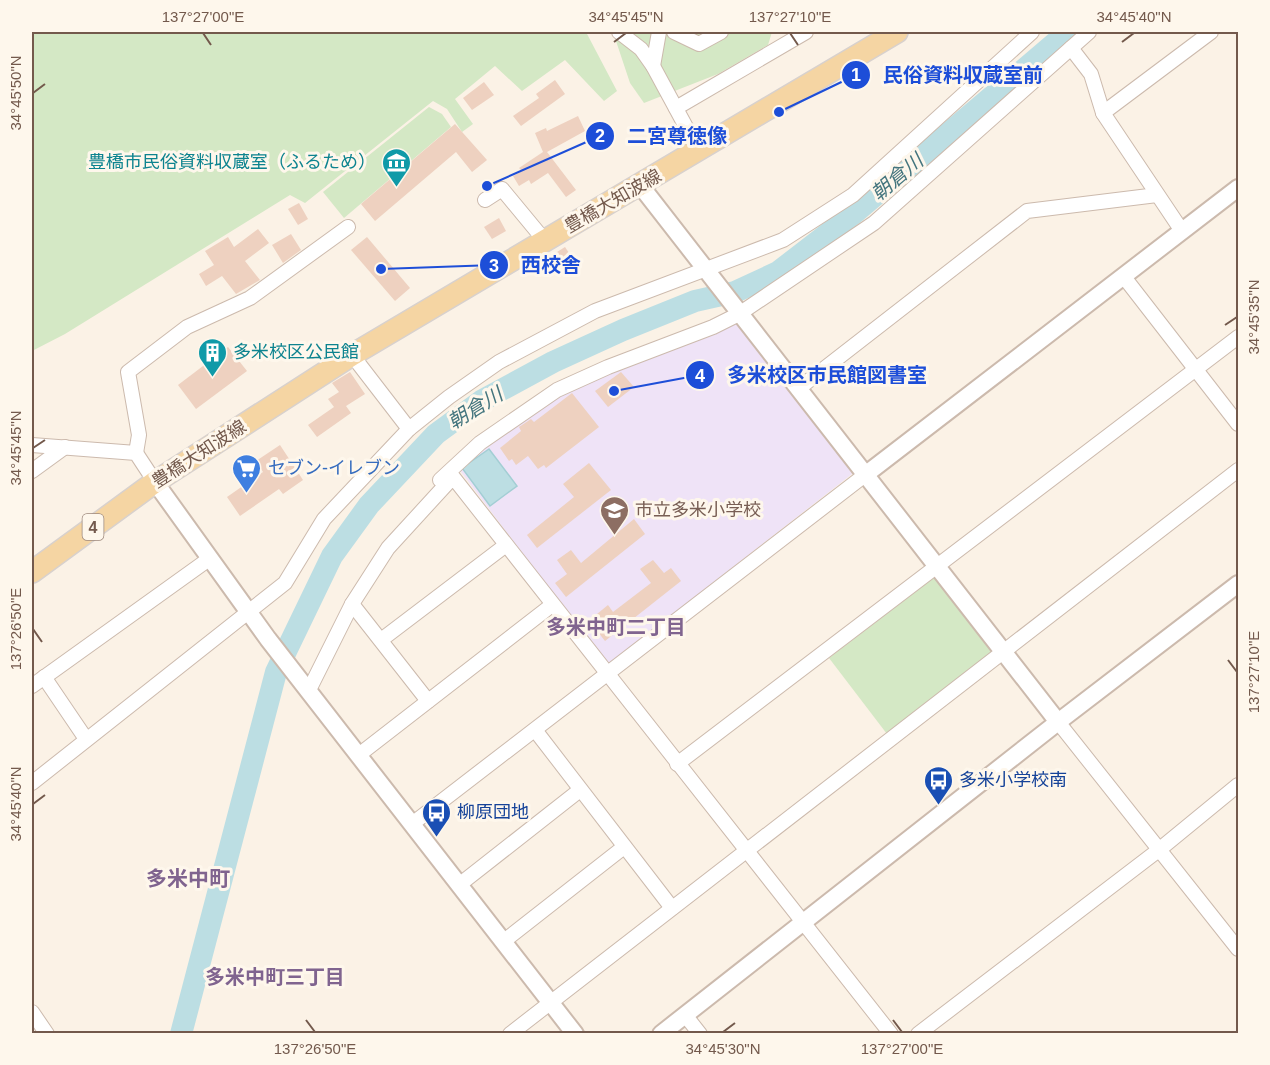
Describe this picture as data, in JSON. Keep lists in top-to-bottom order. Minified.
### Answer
{"streets":{"main road":["豊橋大知波線","4"]},"districts":["多米中町二丁目","多米中町","多米中町三丁目"],"water":["朝倉川"],"places":{"other":["民俗資料収蔵室前","二宮尊徳像","西校舎","多米校区市民館図書室"],"museum":["豊橋市民俗資料収蔵室（ふるため）"],"building":["多米校区公民館"],"supermarket":["セブン-イレブン"],"school or university":["市立多米小学校"],"bus stop":["多米小学校南","柳原団地"]},"coordinates":["137°27'00\"E","34°45'45\"N","137°27'10\"E","34°45'40\"N","34°45'50\"N","34°45'35\"N","137°26'50\"E","34°45'30\"N"]}
